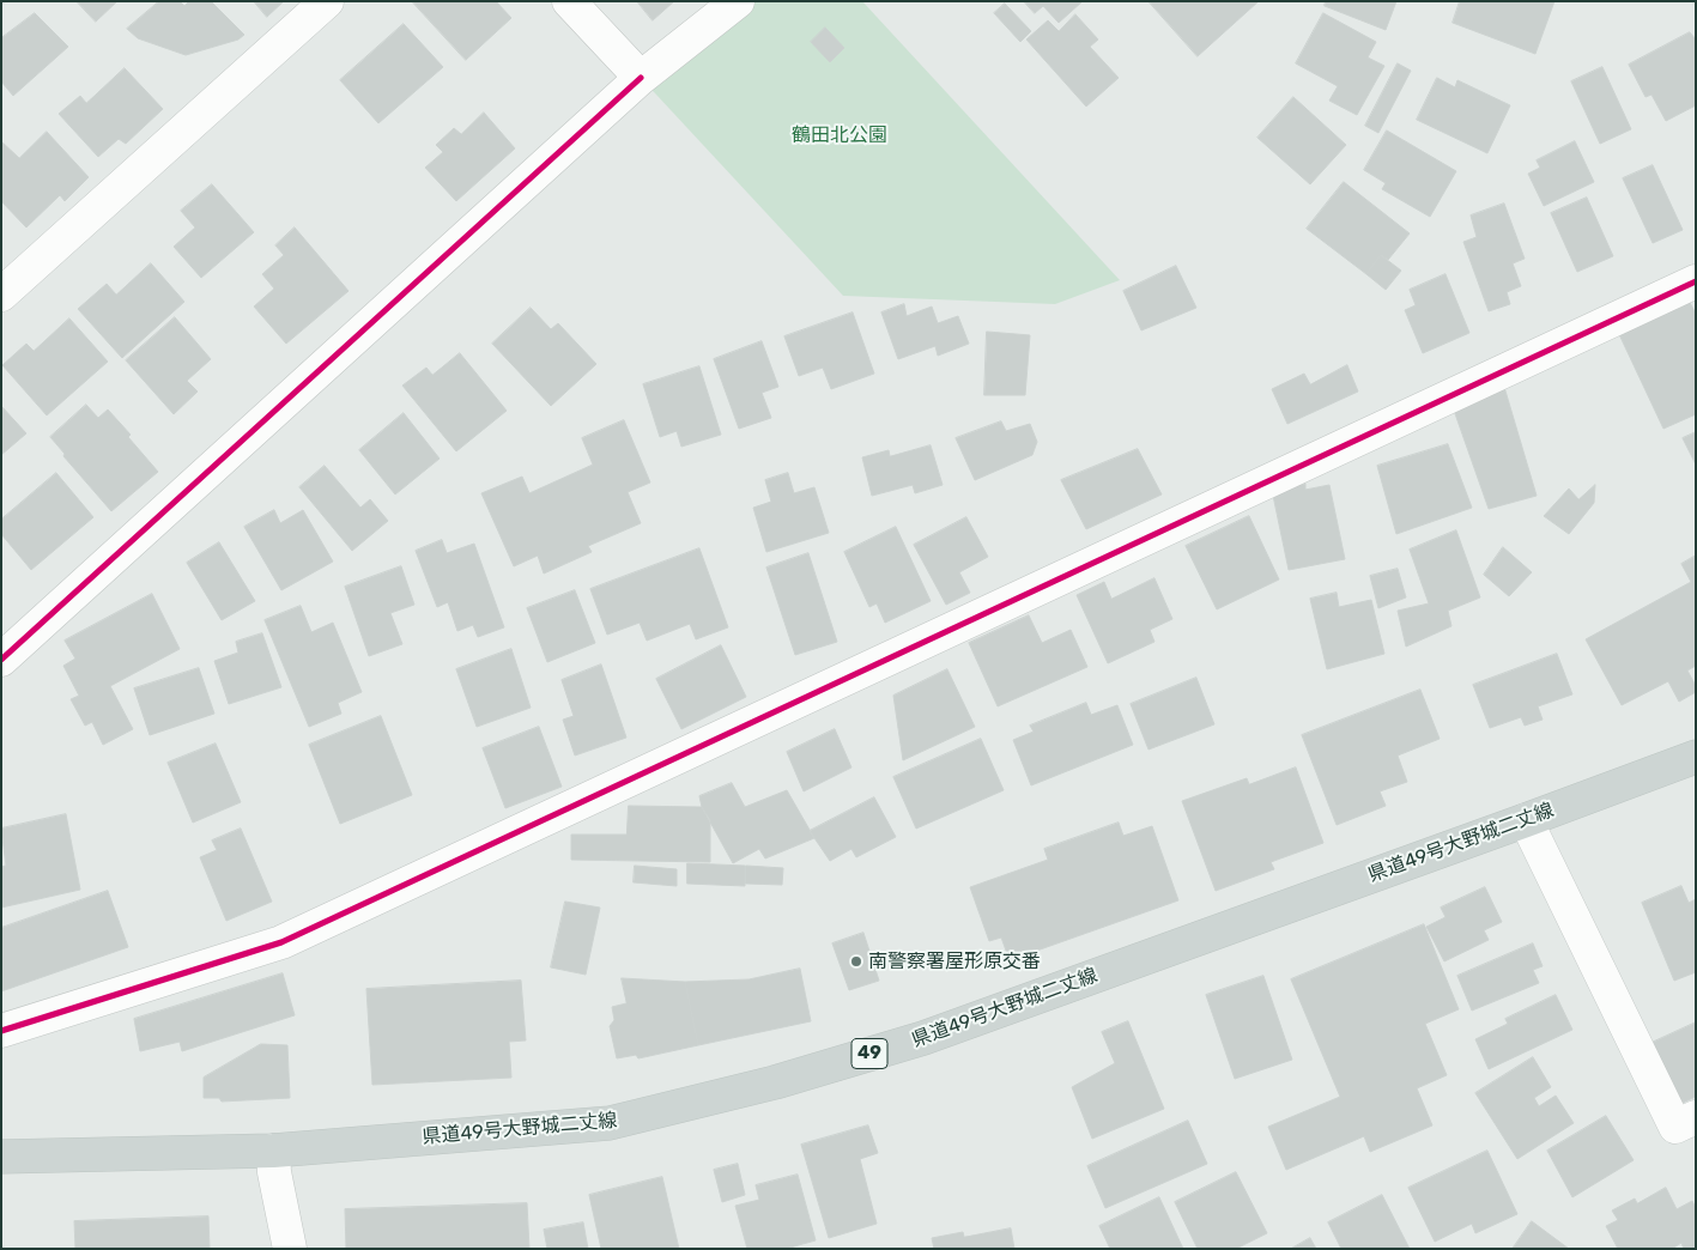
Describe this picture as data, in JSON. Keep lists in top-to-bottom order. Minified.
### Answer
{"streets":{"main road":["県道49号大野城二丈線","49"]},"parks":["鶴田北公園"],"places":["南警察署屋形原交番"]}
